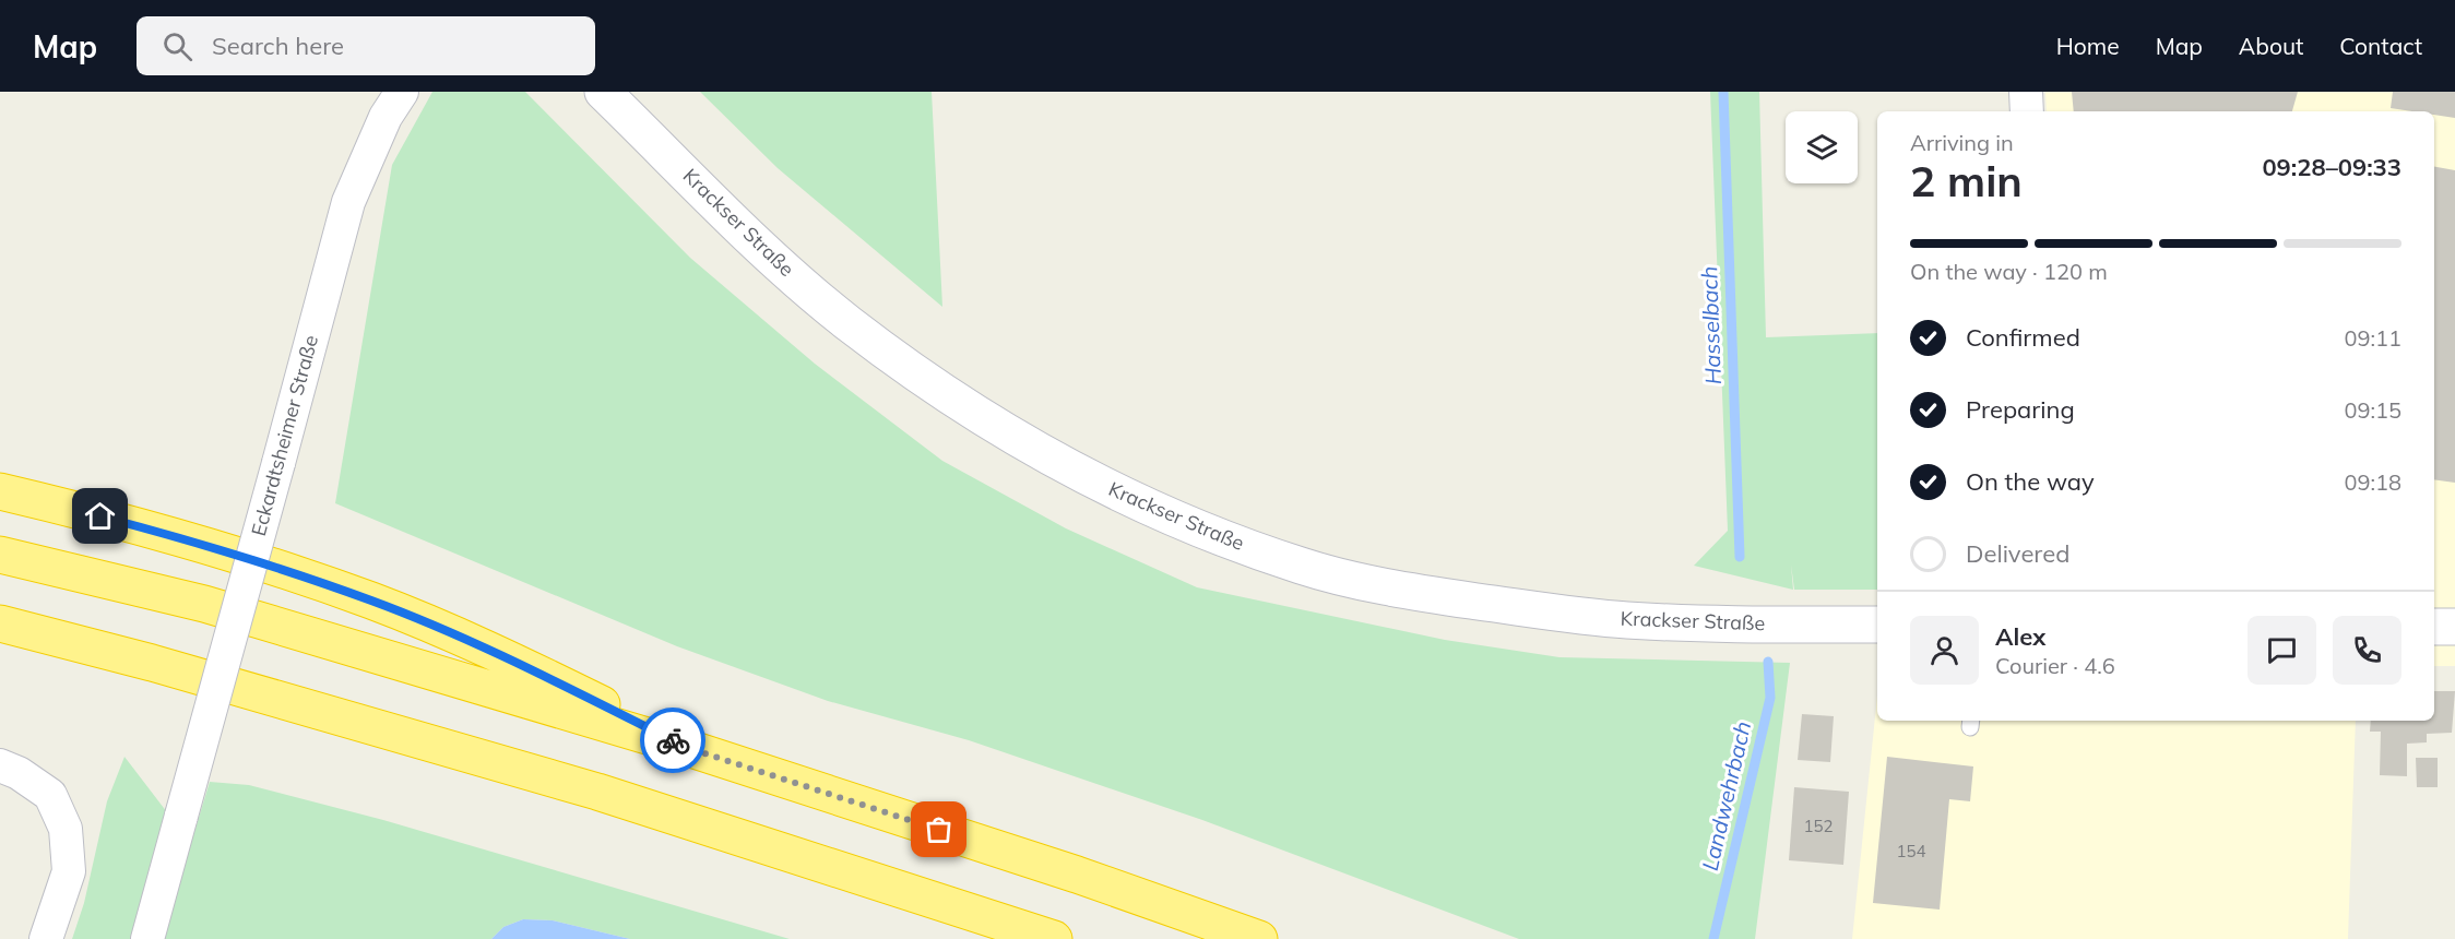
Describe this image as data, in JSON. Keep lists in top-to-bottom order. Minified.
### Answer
{"streets":{"street":["Krackser Straße","Eckardtsheimer Straße"]},"water":["Hasselbach","Landwehrbach"],"house_numbers":["152","154"],"page":{"header":"Map","search":"Search here","nav":["Home","Map","About","Contact"],"heading":["2 min","Arriving in","09:28–09:33"],"panel":["Alex","Courier · 4.6"],"bar":"On the way · 120 m","list":[["Confirmed","09:11"],["Preparing","09:15"],["On the way","09:18"],"Delivered"]}}
